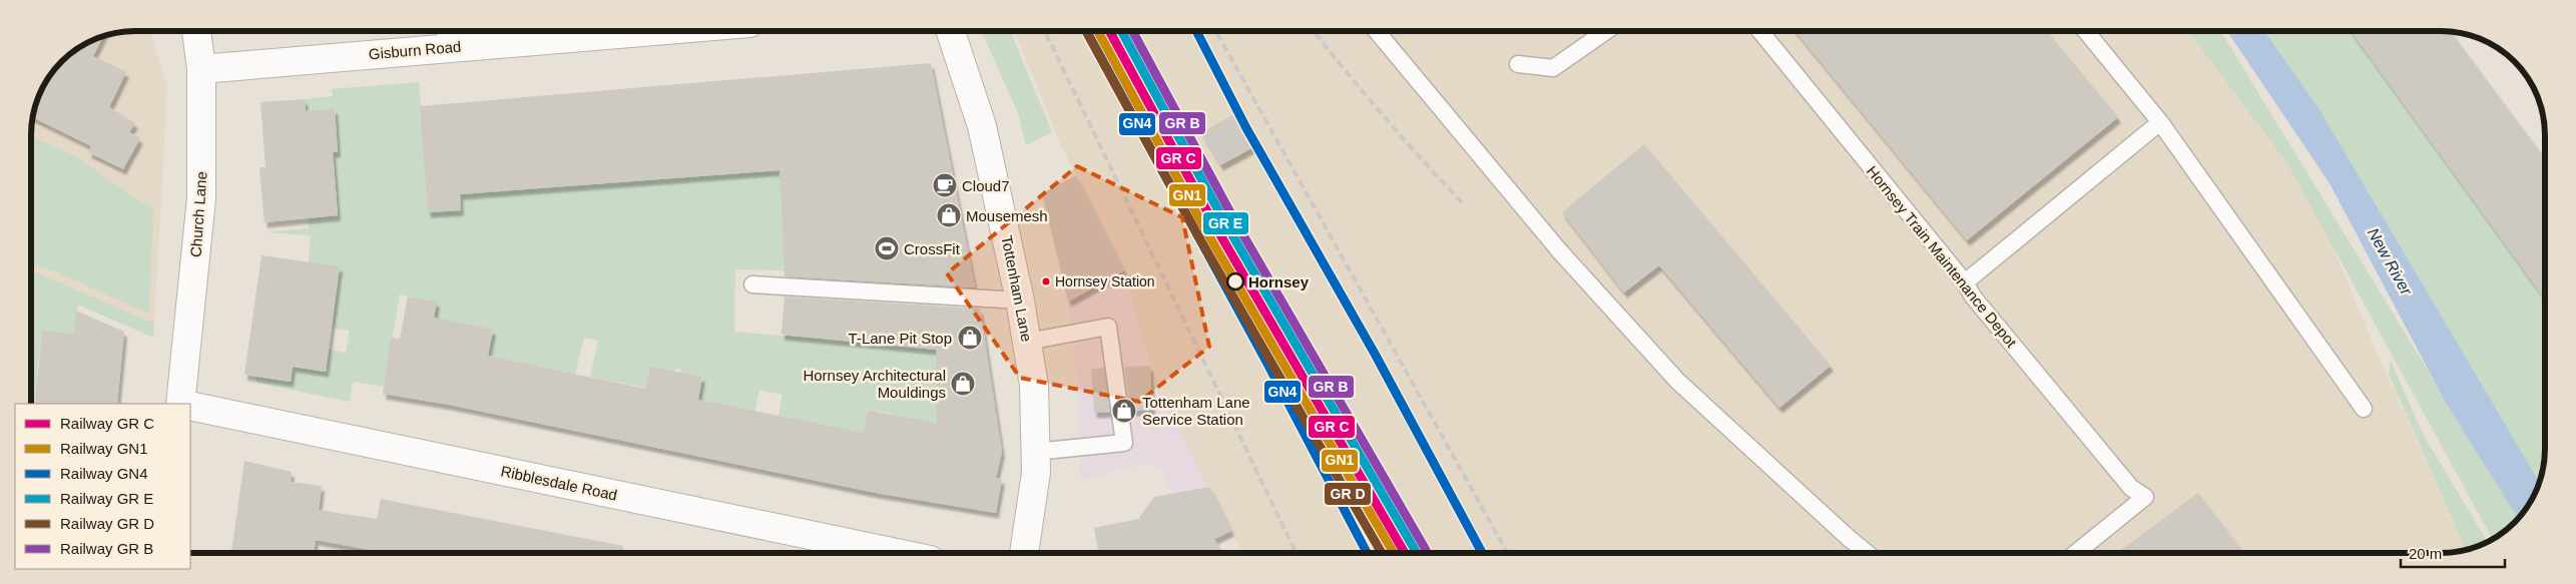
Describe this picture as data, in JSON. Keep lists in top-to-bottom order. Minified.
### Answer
{"streets":{"street":["Gisburn Road","Church Lane","Tottenham Lane","Ribblesdale Road"],"lane":["Hornsey Train Maintenance Depot"]},"crossings":[["Gisburn Road","Church Lane"]],"water":["New River"],"places":{"cafe":["Cloud7"],"shop":["Mousemesh","T-Lane Pit Stop","Hornsey Architectural Mouldings","Tottenham Lane Service Station"],"sports":["CrossFit"],"other":["Hornsey Station","Hornsey"]},"lines":["rail line GN1","rail line GN4"],"legend":["Railway GR C","Railway GN1","Railway GN4","Railway GR E","Railway GR D","Railway GR B"],"scale_bar":"20 m"}
